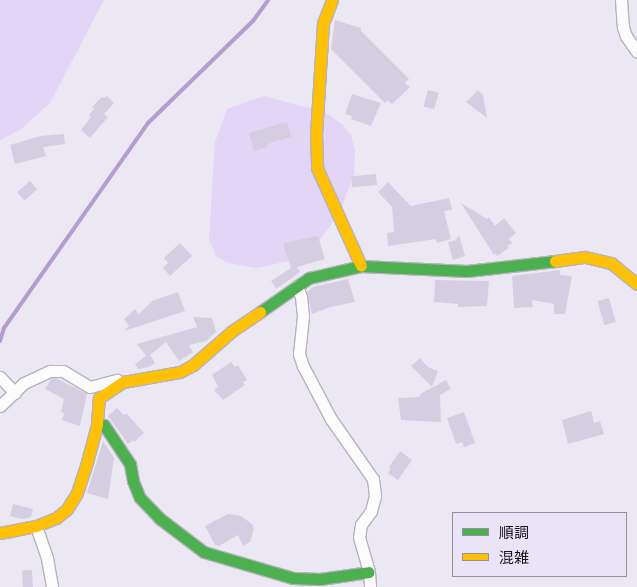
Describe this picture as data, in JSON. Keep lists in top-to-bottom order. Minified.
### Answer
{"legend":["順調","混雑"]}
